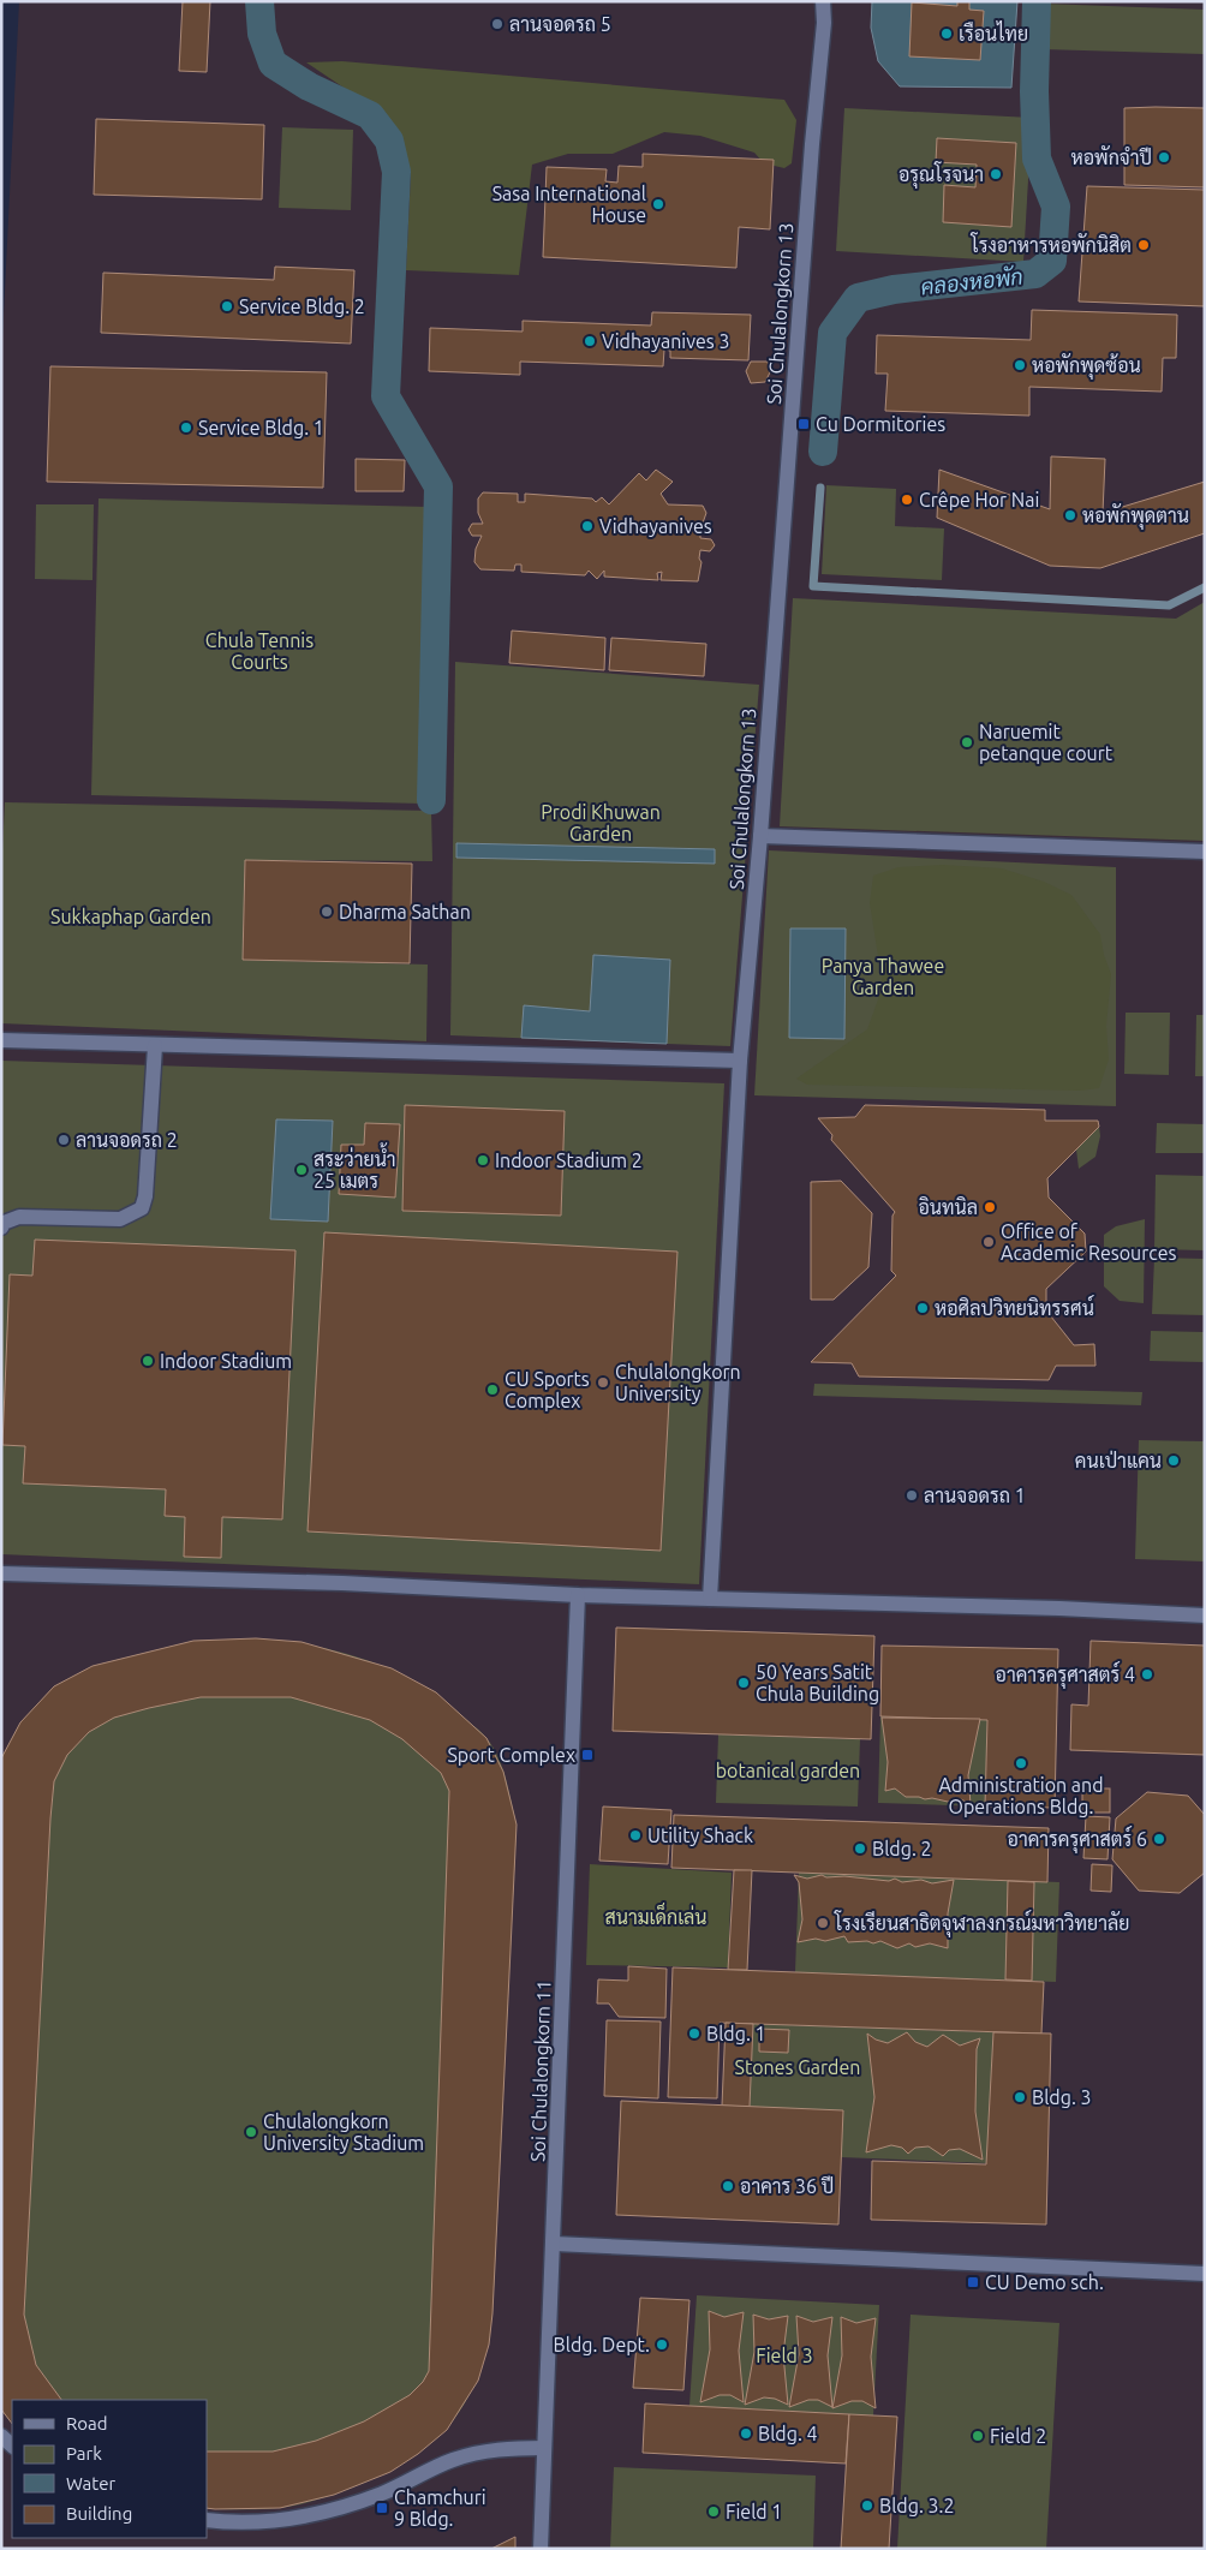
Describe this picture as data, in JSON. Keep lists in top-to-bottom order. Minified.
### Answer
{"streets":{"street":["Soi Chulalongkorn 13","Soi Chulalongkorn 11"]},"water":["คลองหอพัก"],"parks":["Chula Tennis Courts","Prodi Khuwan Garden","Sukkaphap Garden","Panya Thawee Garden","botanical garden","สนามเด็กเล่น","Stones Garden","Field 3"],"places":{"other":["ลานจอดรถ 5","เรือนไทย","หอพักจำปี","อรุณโรจนา","Sasa International House","โรงอาหารหอพักนิสิต","Service Bldg. 2","Vidhayanives 3","หอพักพุดซ้อน","Service Bldg. 1","Crêpe Hor Nai","หอพักพุดตาน","Vidhayanives","Naruemit petanque court","Dharma Sathan","ลานจอดรถ 2","Indoor Stadium 2","สระว่ายน้ำ 25 เมตร","อินทนิล","Office of Academic Resources","หอศิลปวิทยนิทรรศน์","Indoor Stadium","Chulalongkorn University","CU Sports Complex","คนเป่าแคน","ลานจอดรถ 1","อาคารครุศาสตร์ 4","50 Years Satit Chula Building","Administration and Operations Bldg.","Utility Shack","อาคารครุศาสตร์ 6","Bldg. 2","โรงเรียนสาธิตจุฬาลงกรณ์มหาวิทยาลัย","Bldg. 1","Bldg. 3","Chulalongkorn University Stadium","อาคาร 36 ปี","Bldg. Dept.","Bldg. 4","Field 2","Bldg. 3.2","Field 1"],"transit":["Cu Dormitories","Sport Complex","CU Demo sch.","Chamchuri 9 Bldg."]},"legend":["Road","Park","Water","Building"]}
